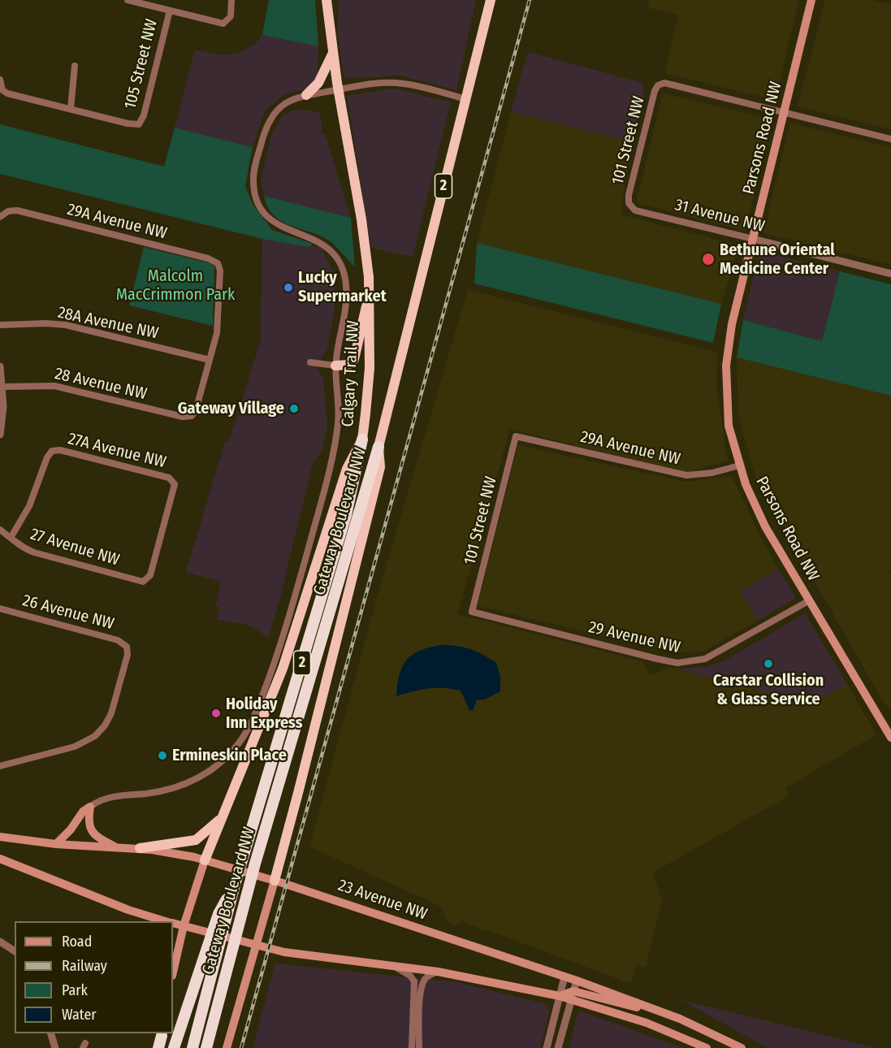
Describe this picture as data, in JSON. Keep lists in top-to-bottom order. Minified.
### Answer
{"streets":{"highway":["2","Calgary Trail NW","Gateway Boulevard NW"],"main road":["Parsons Road NW","23 Avenue NW"],"street":["105 Street NW","101 Street NW","31 Avenue NW","29A Avenue NW","28A Avenue NW","28 Avenue NW","27A Avenue NW","27 Avenue NW","26 Avenue NW","29 Avenue NW"]},"crossings":[["Parsons Road NW","101 Street NW"],["Parsons Road NW","31 Avenue NW"],["Parsons Road NW","29A Avenue NW"],["Parsons Road NW","29 Avenue NW"],["101 Street NW","31 Avenue NW"],["101 Street NW","29A Avenue NW"],["101 Street NW","29 Avenue NW"],["29A Avenue NW","28A Avenue NW"],["29A Avenue NW","28 Avenue NW"],["28A Avenue NW","28 Avenue NW"],["27A Avenue NW","27 Avenue NW"]],"parks":["Malcolm MacCrimmon Park"],"places":["Bethune Oriental Medicine Center","Lucky Supermarket","Gateway Village","Carstar Collision & Glass Service","Holiday Inn Express","Ermineskin Place"],"legend":["Road","Railway","Park","Water"]}
